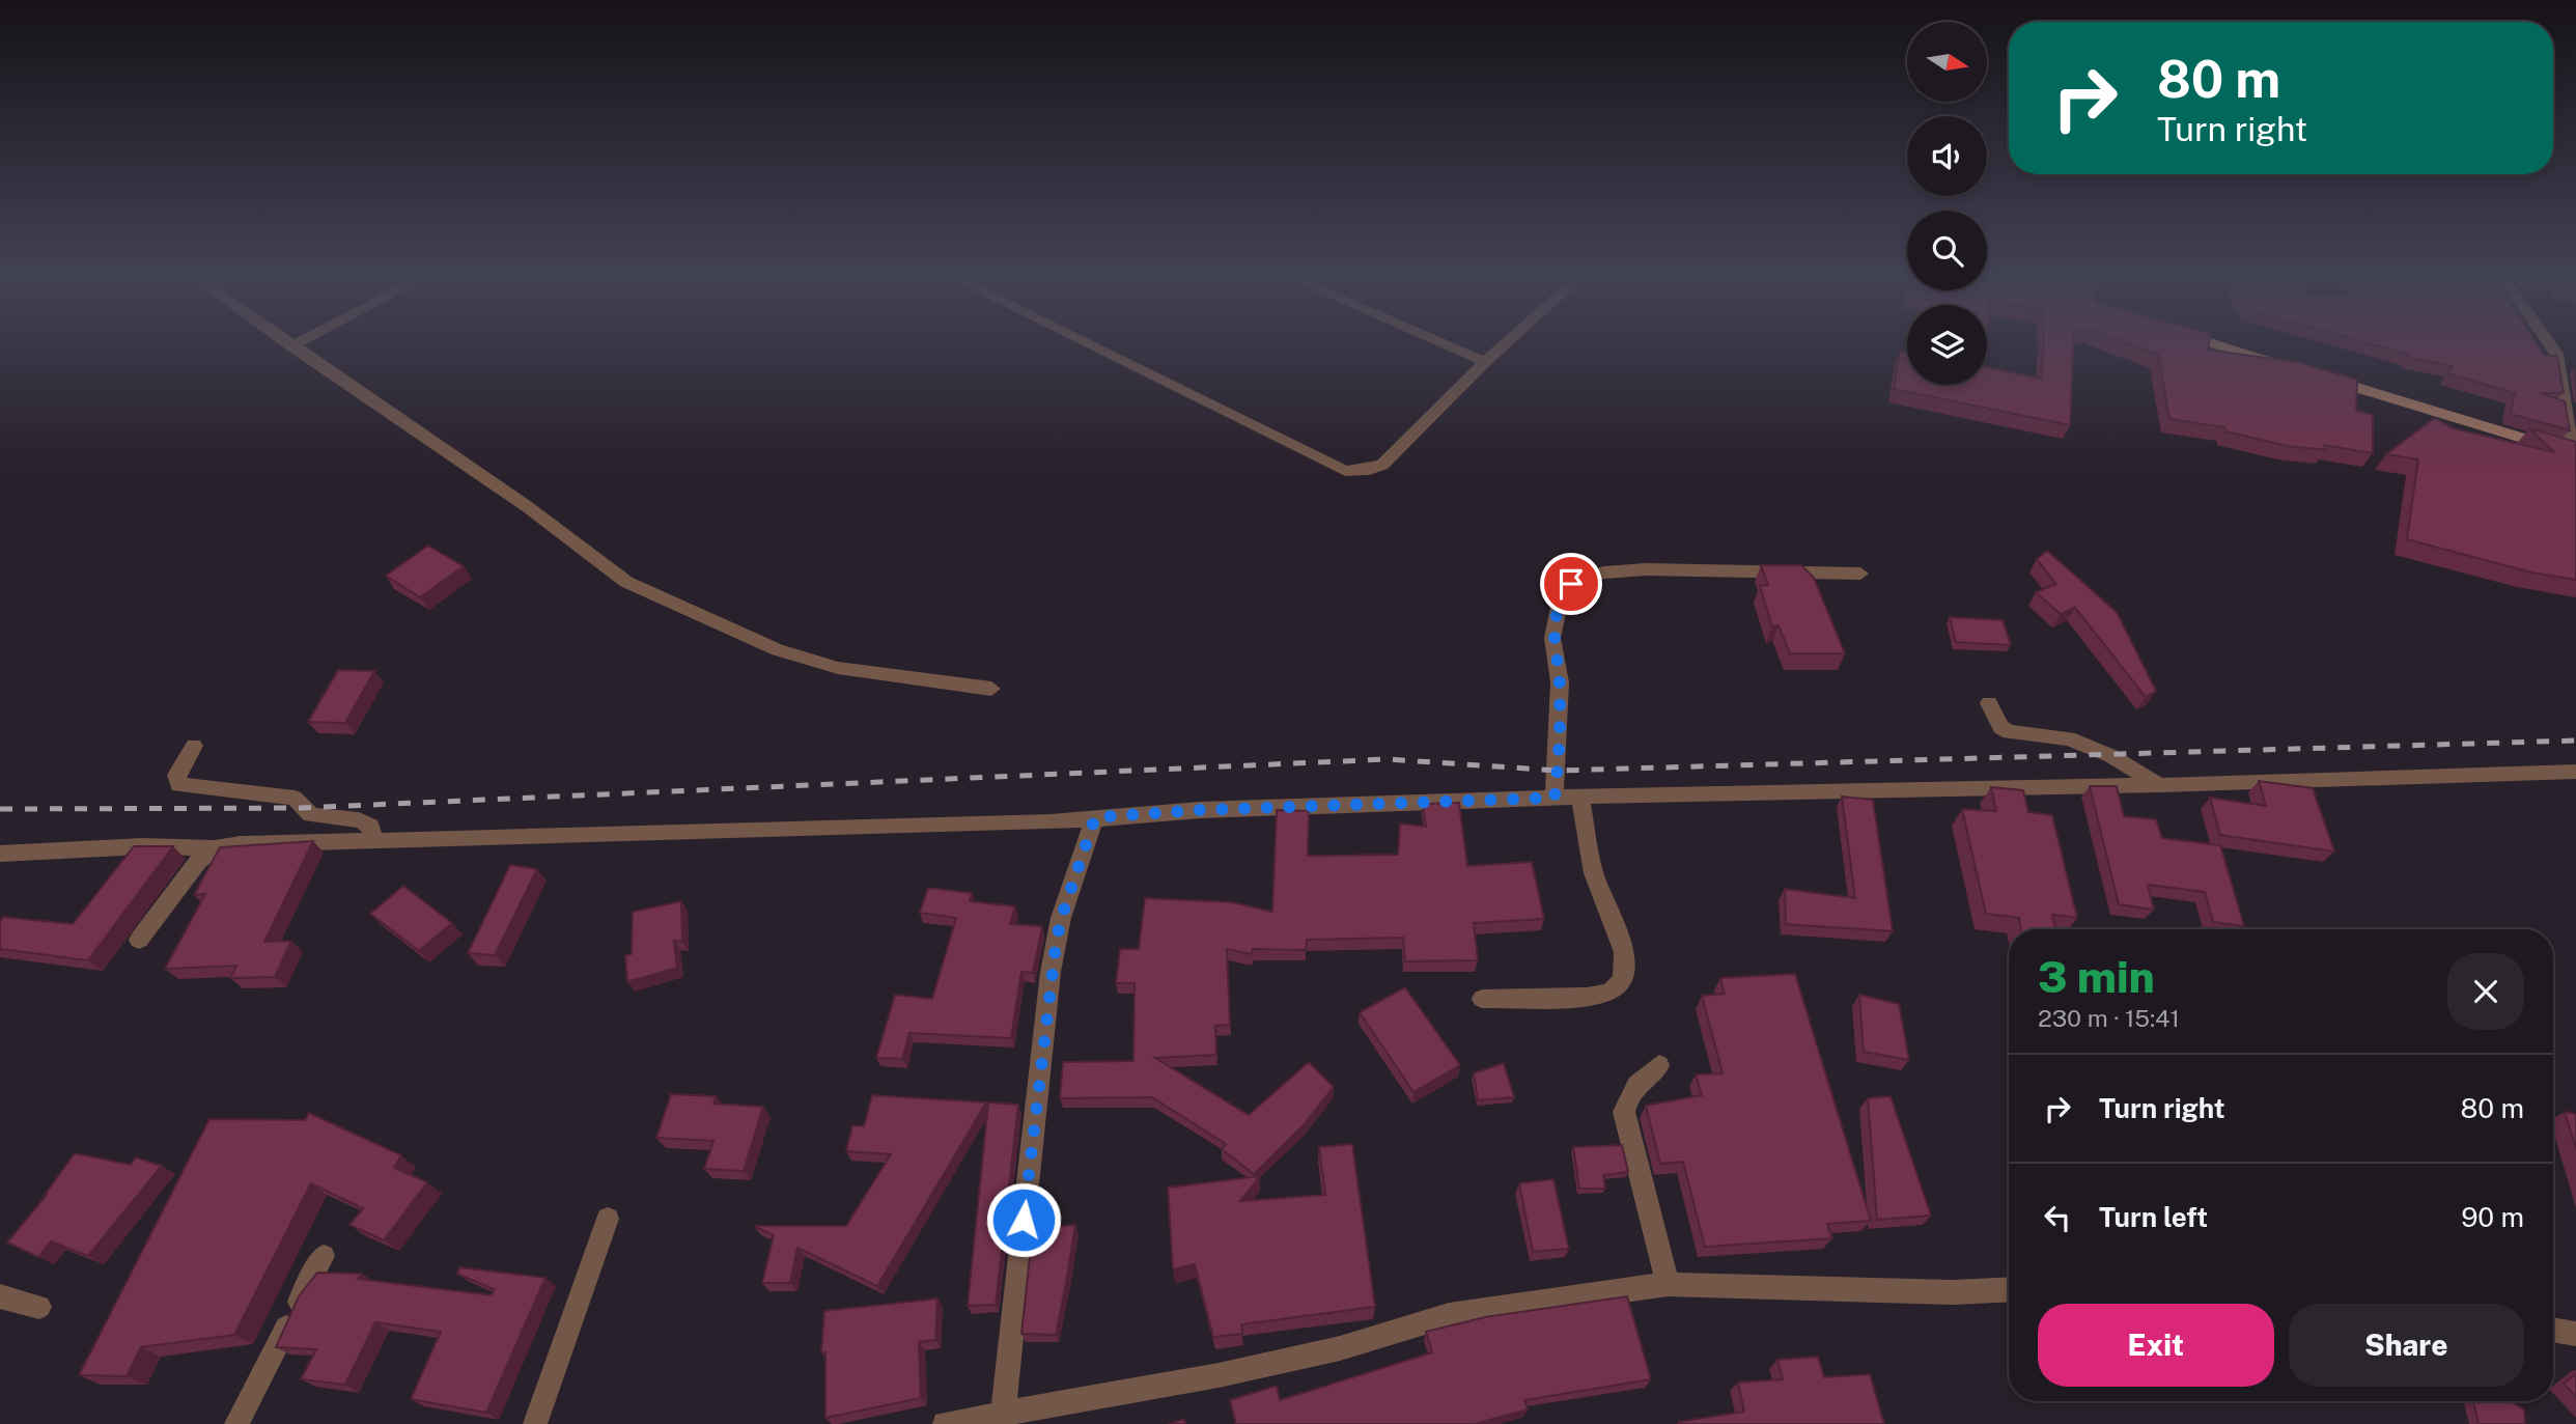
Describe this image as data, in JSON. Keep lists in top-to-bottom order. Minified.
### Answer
{"north":"right","page":{"turn":["80 m","Turn right"],"heading":["3 min","230 m · 15:41"],"list":[{"name":"Turn right","value":"80 m"},{"name":"Turn left","value":"90 m"}],"buttons":["Exit","Share"]}}
